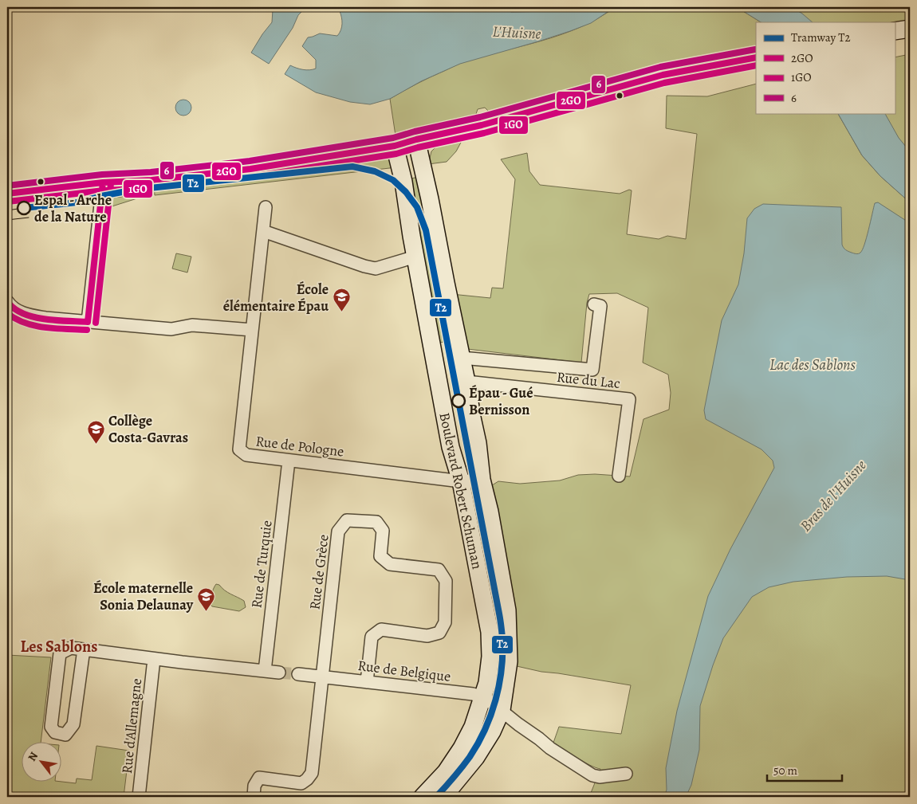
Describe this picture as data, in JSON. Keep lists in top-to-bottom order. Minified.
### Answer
{"streets":{"street":["Rue du Lac","Rue de Pologne","Boulevard Robert Schuman","Rue de Turquie","Rue de Grèce","Rue de Belgique","Rue d'Allemagne"]},"crossings":[["Rue du Lac","Boulevard Robert Schuman"],["Rue de Pologne","Boulevard Robert Schuman"],["Rue de Pologne","Rue de Turquie"],["Boulevard Robert Schuman","Rue de Belgique"],["Rue de Grèce","Rue de Belgique"]],"districts":["Les Sablons"],"water":["L'Huisne","Lac des Sablons","Bras de l'Huisne"],"places":{"other":["Espal - Arche de la Nature","Épau - Gué Bernisson"],"school or university":["École élémentaire Épau","Collège Costa-Gavras","École maternelle Sonia Delaunay"]},"lines":["transit line 6","transit line 2GO","transit line 1GO","tram line T2"],"legend":["Tramway T2","2GO","1GO","6"],"scale_bar":"50 m","north":"top left"}
